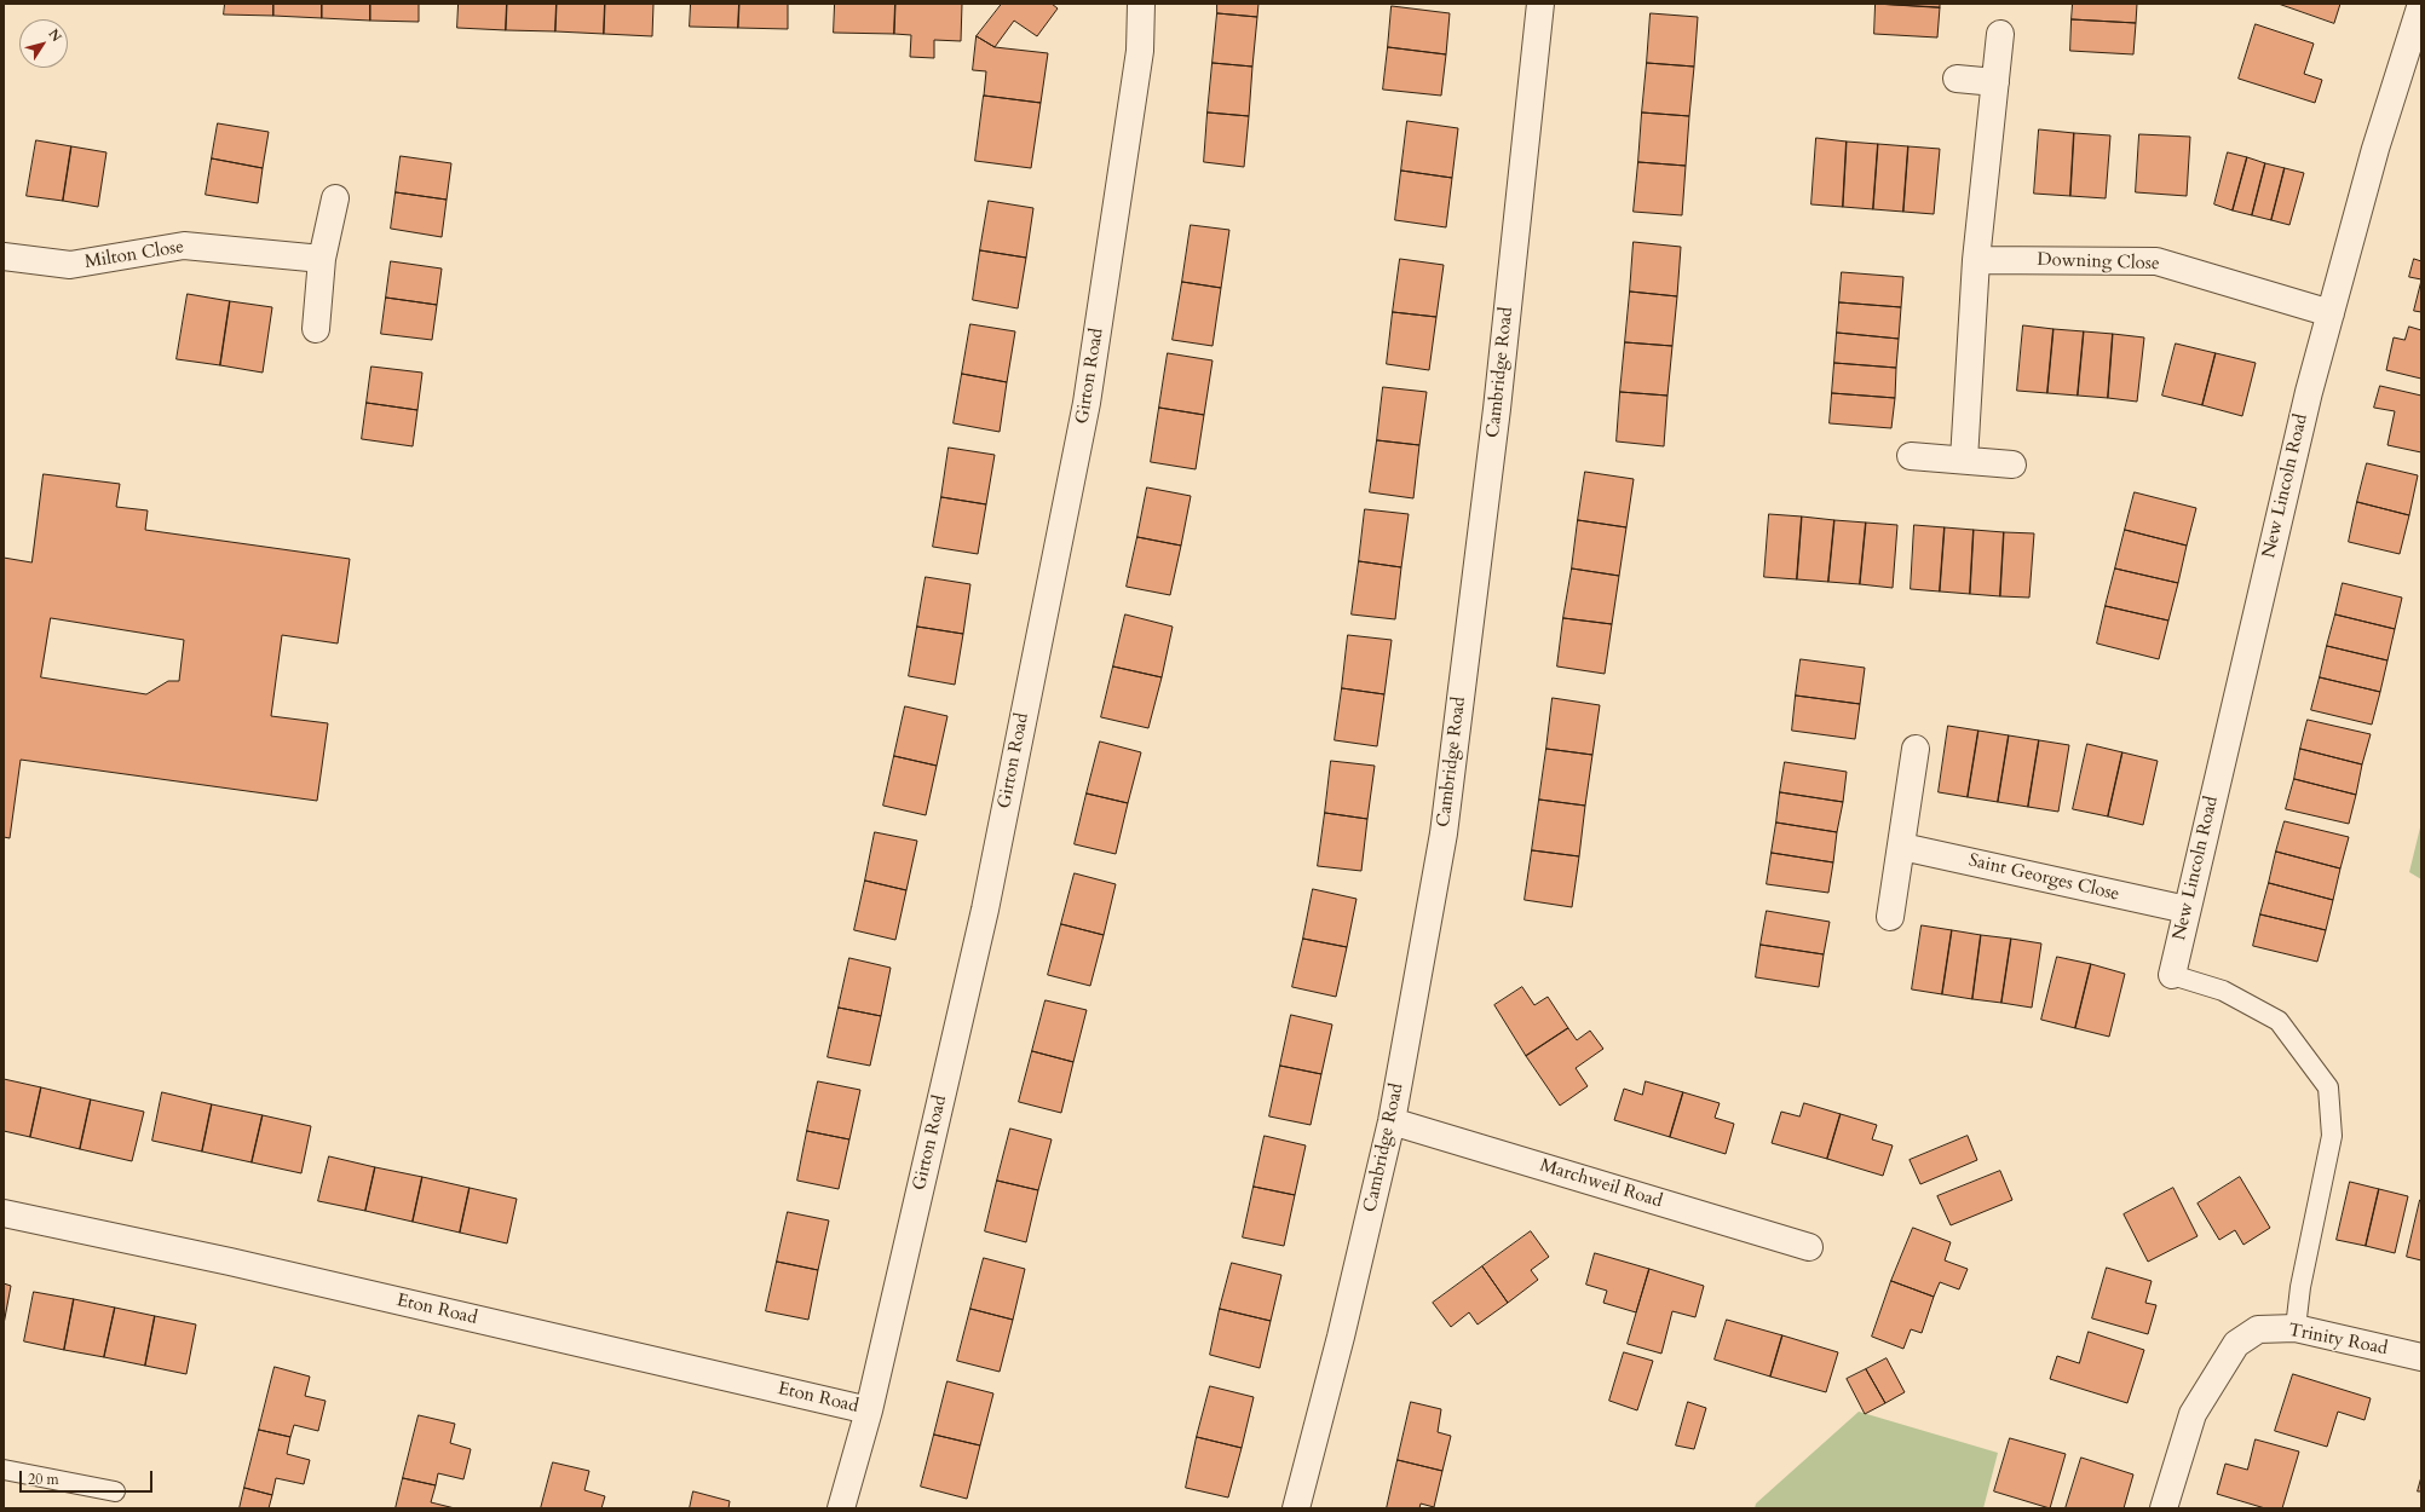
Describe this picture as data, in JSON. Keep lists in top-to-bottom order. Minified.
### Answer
{"streets":{"street":["Milton Close","Downing Close","Cambridge Road","Girton Road","New Lincoln Road","Saint Georges Close","Marchweil Road","Eton Road","Trinity Road"]},"crossings":[["Downing Close","New Lincoln Road"],["Cambridge Road","Marchweil Road"],["Girton Road","Eton Road"],["New Lincoln Road","Saint Georges Close"]],"scale_bar":"20 m","north":"top right"}
